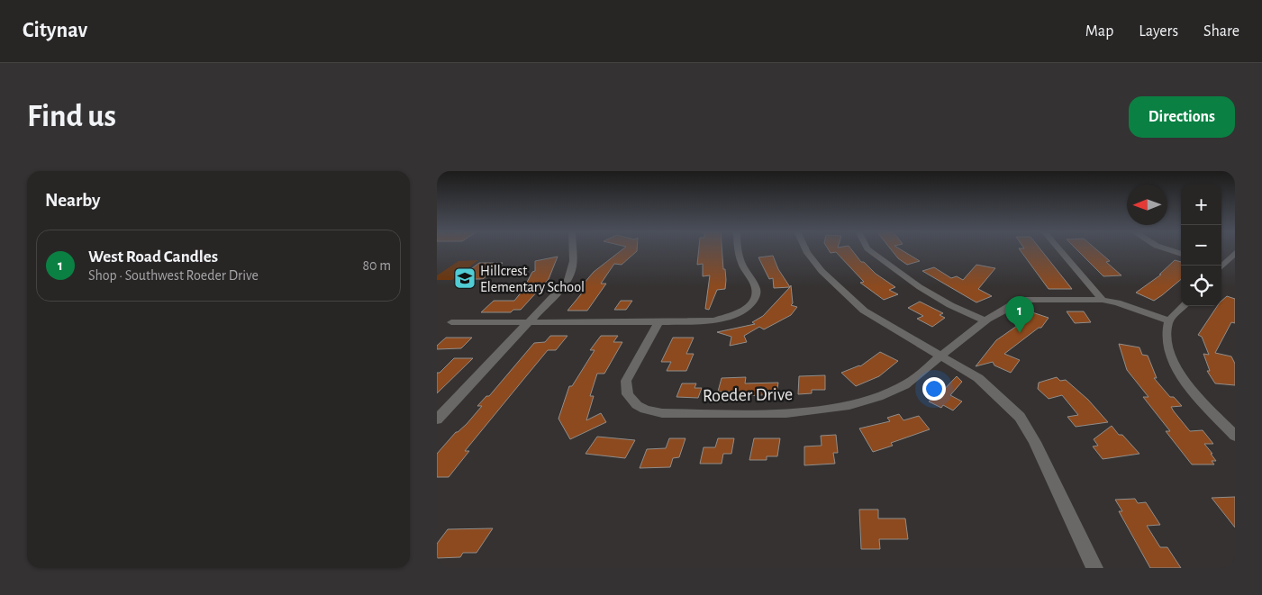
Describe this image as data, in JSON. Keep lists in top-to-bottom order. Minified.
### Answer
{"streets":{"street":["Roeder Drive"]},"places":{"school or university":["Hillcrest Elementary School"]},"north":"left","page":{"header":"Citynav","nav":["Map","Layers","Share"],"buttons":"Directions","title":"Find us","heading":"Nearby","map_buttons":["+","−"],"list":[{"mark":"1","name":"West Road Candles","note":"Shop · Southwest Roeder Drive","value":"80 m"}],"pins":"1"}}
